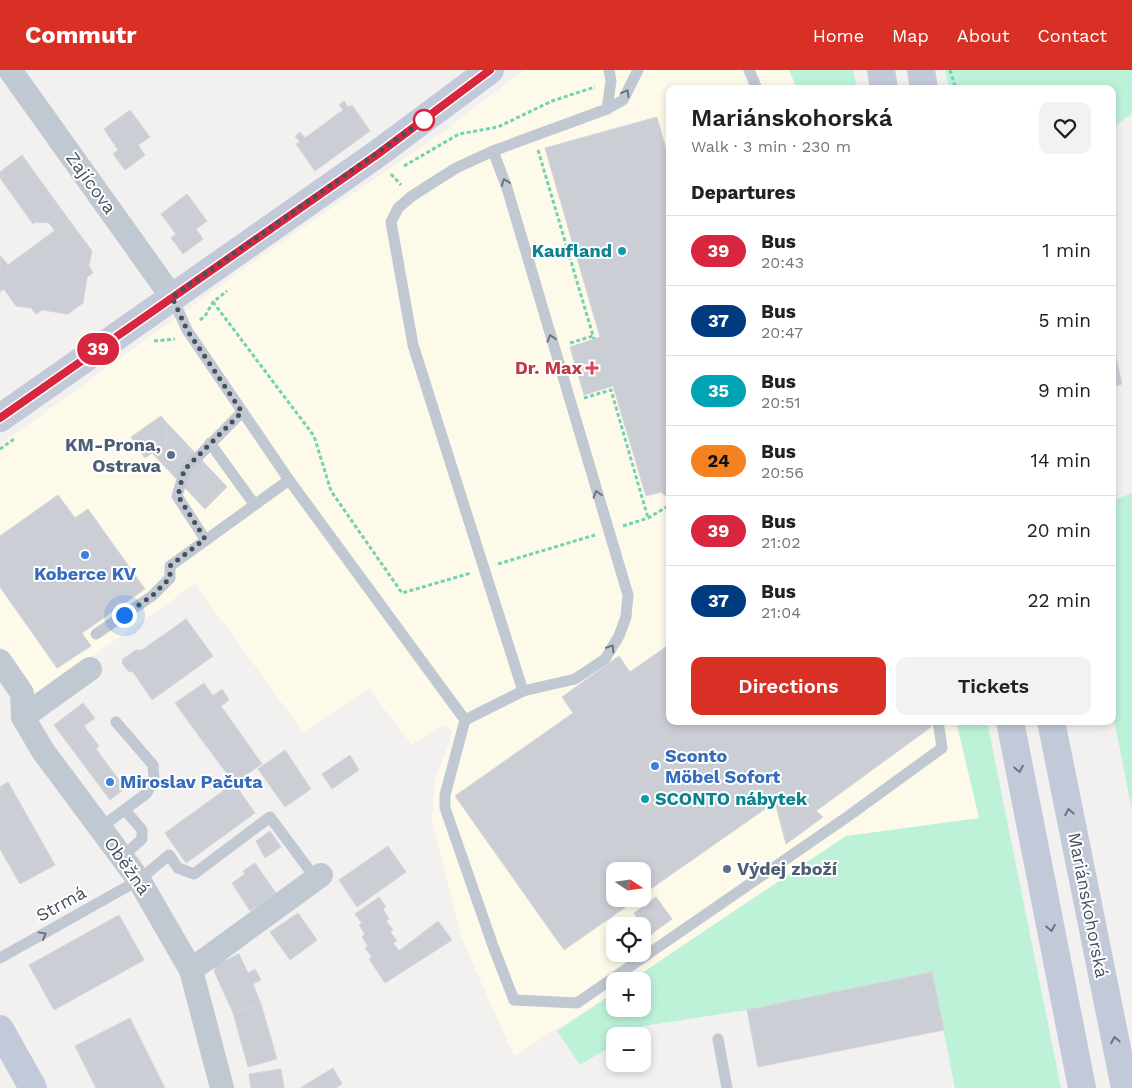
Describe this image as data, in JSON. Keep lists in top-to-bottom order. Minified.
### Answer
{"streets":{"main road":["Mariánskohorská"],"street":["Zajícova","Oběžná"],"lane":["Strmá"]},"crossings":[["Oběžná","Strmá"]],"one_way":["Strmá"],"places":{"other":["Kaufland","KM-Prona, Ostrava","Koberce KV","Sconto Möbel Sofort","Miroslav Pačuta","SCONTO nábytek","Výdej zboží"],"health":["Dr. Max"]},"lines":["bus line 39"],"north":"right","page":{"header":"Commutr","nav":["Home","Map","About","Contact"],"on_map":"39","heading":[["Mariánskohorská","Walk · 3 min · 230 m"],"Departures"],"list":[{"mark":"39","name":"Bus","note":"20:43","value":"1 min"},{"mark":"37","name":"Bus","note":"20:47","value":"5 min"},{"mark":"35","name":"Bus","note":"20:51","value":"9 min"},{"mark":"24","name":"Bus","note":"20:56","value":"14 min"},{"mark":"39","name":"Bus","note":"21:02","value":"20 min"},{"mark":"37","name":"Bus","note":"21:04","value":"22 min"}],"buttons":["Directions","Tickets"],"map_buttons":["+","−"]}}
